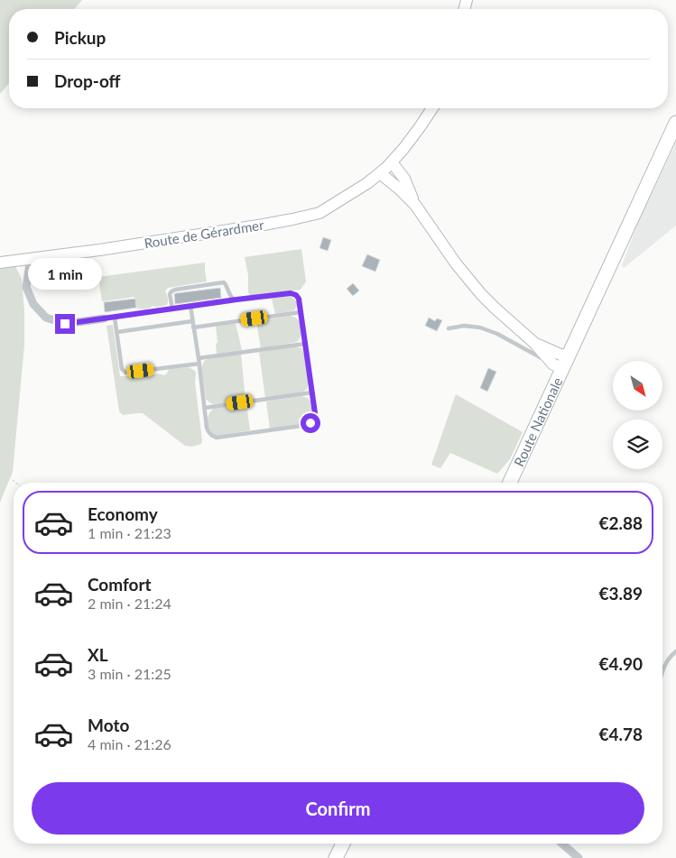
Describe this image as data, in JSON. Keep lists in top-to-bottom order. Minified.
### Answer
{"streets":{"main road":["Route de Gérardmer","Route Nationale"]},"north":"bottom right","page":{"banner":["Pickup","Drop-off"],"bubble":"1 min","list":[{"name":"Economy","note":"1 min · 21:23","value":"€2.88"},{"name":"Comfort","note":"2 min · 21:24","value":"€3.89"},{"name":"XL","note":"3 min · 21:25","value":"€4.90"},{"name":"Moto","note":"4 min · 21:26","value":"€4.78"}],"buttons":"Confirm"}}
